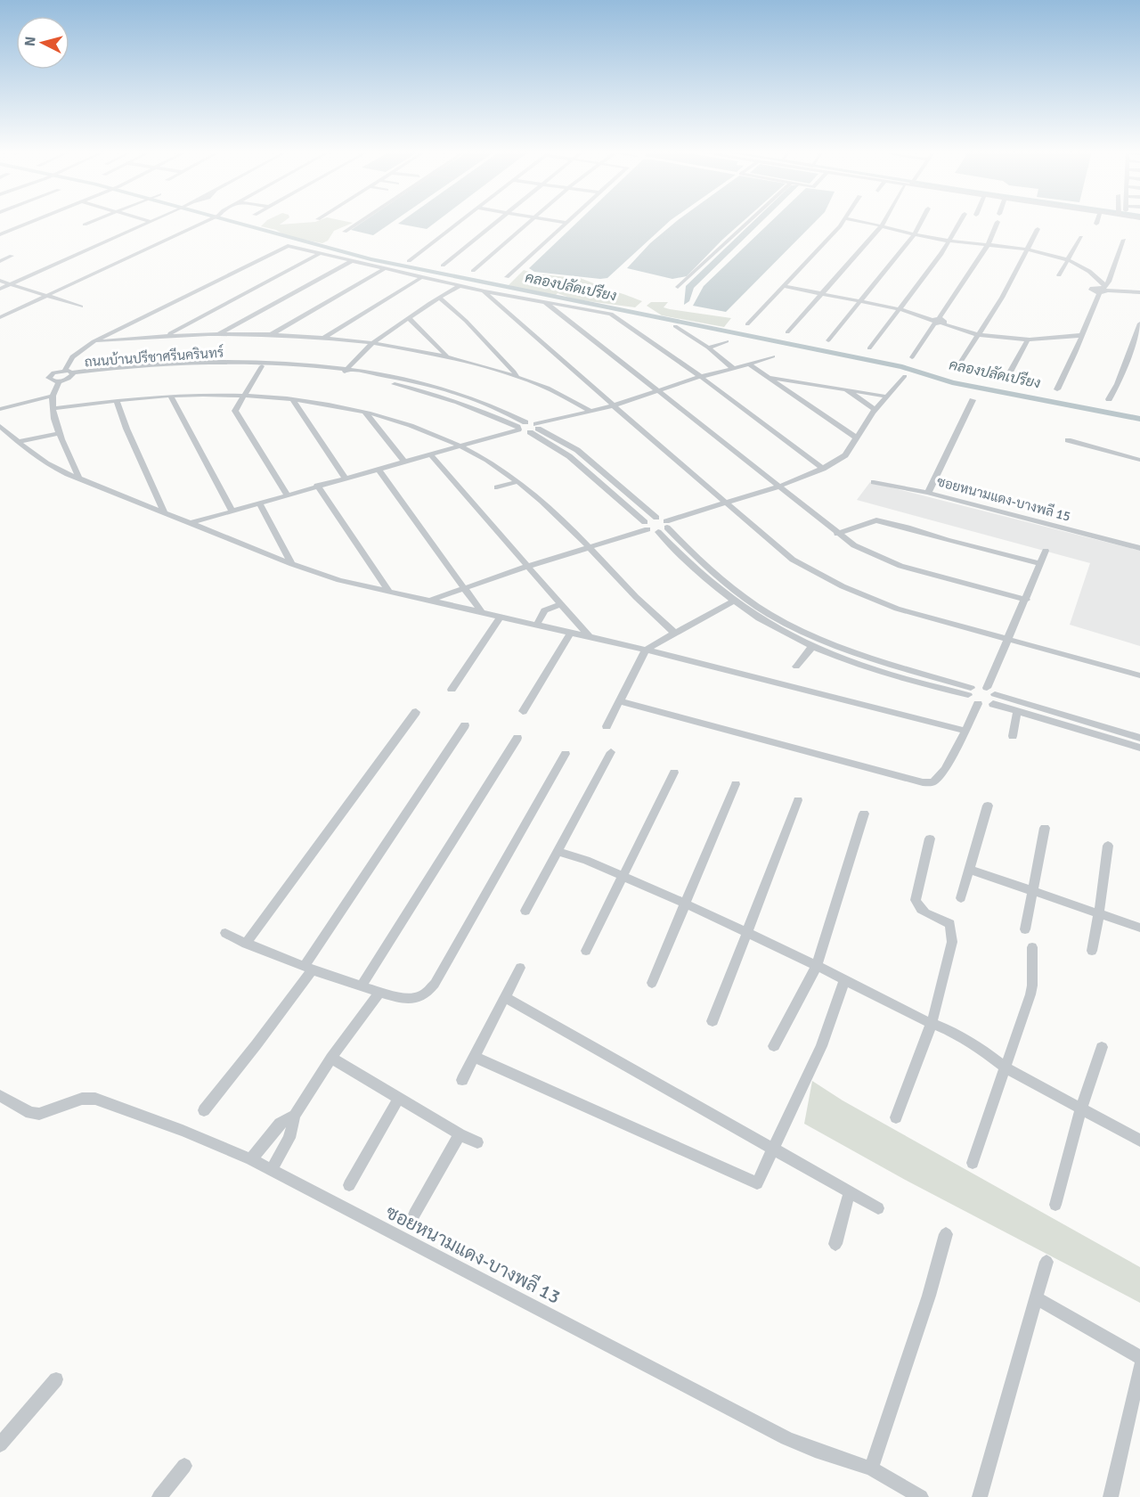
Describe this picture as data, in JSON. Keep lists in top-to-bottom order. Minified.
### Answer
{"streets":{"street":["ถนนบ้านปรีชาศรีนครินทร์","ซอยหนามแดง-บางพลี 15","ซอยหนามแดง-บางพลี 13"]},"water":["คลองปลัดเปรียง"],"north":"left"}
